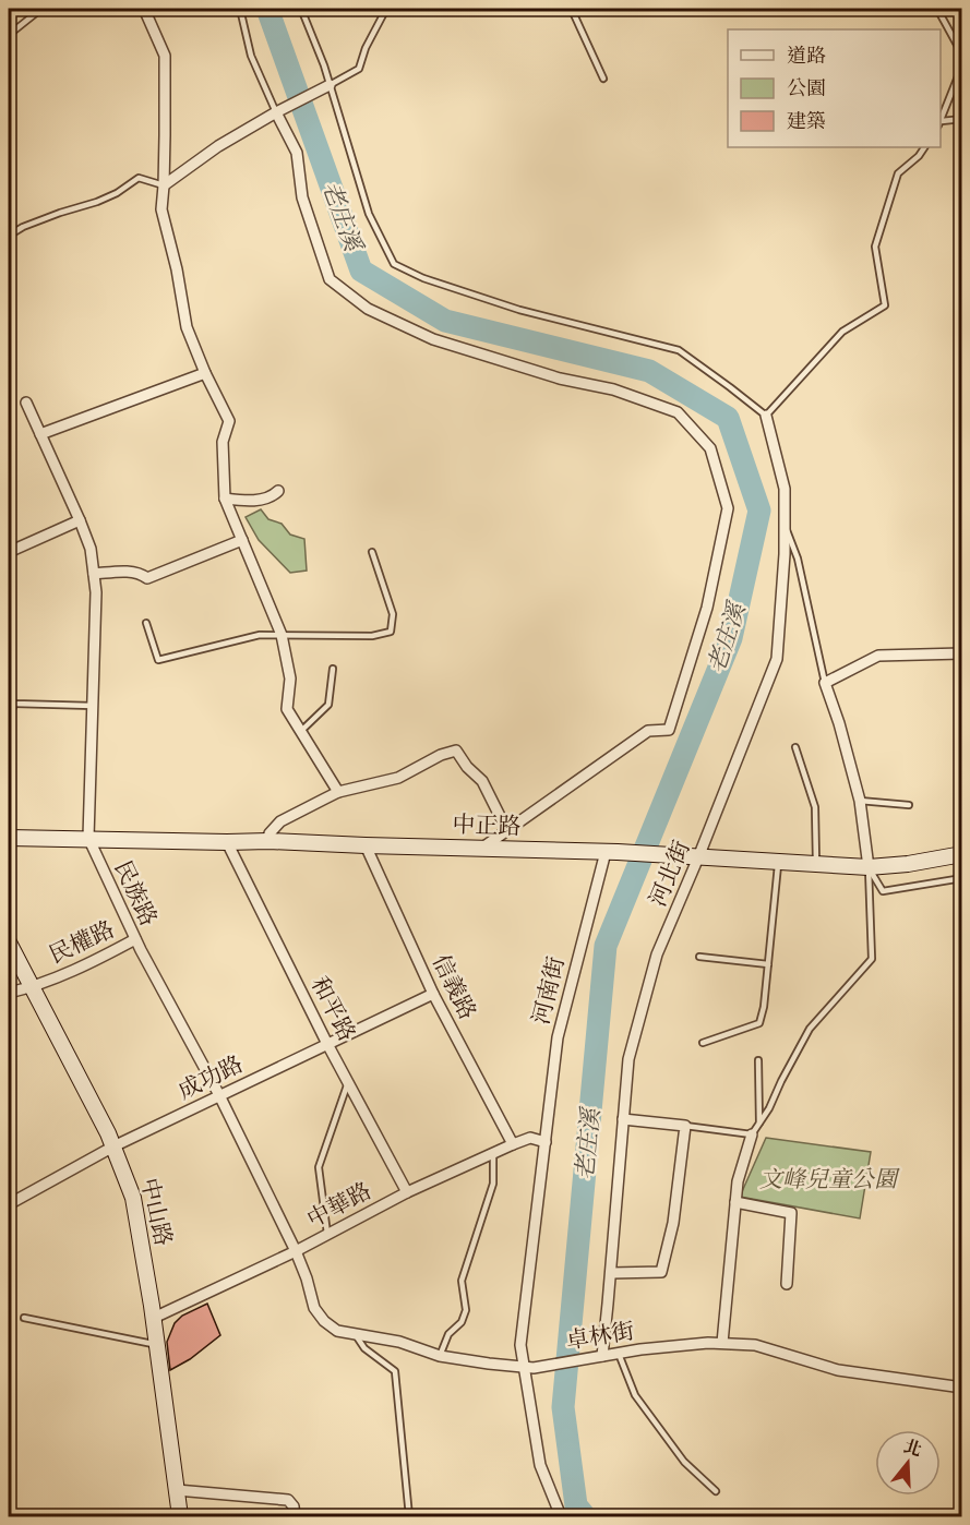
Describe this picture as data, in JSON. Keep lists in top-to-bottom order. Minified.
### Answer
{"streets":{"street":["中正路","河北街","民族路","民權路","信義路","河南街","和平路","成功路","中華路","中山路","卓林街"]},"crossings":[["中正路","河北街"],["中正路","民族路"],["中正路","信義路"],["中正路","河南街"],["中正路","和平路"],["河北街","卓林街"],["民族路","民權路"],["民族路","成功路"],["民族路","中華路"],["民族路","卓林街"],["民權路","中山路"],["信義路","成功路"],["信義路","中華路"],["河南街","中華路"],["河南街","卓林街"],["和平路","成功路"],["和平路","中華路"],["成功路","中山路"],["中華路","中山路"],["中華路","卓林街"]],"water":["老庄溪"],"parks":["文峰兒童公園"],"legend":["道路","公園","建築"],"north":"top"}
